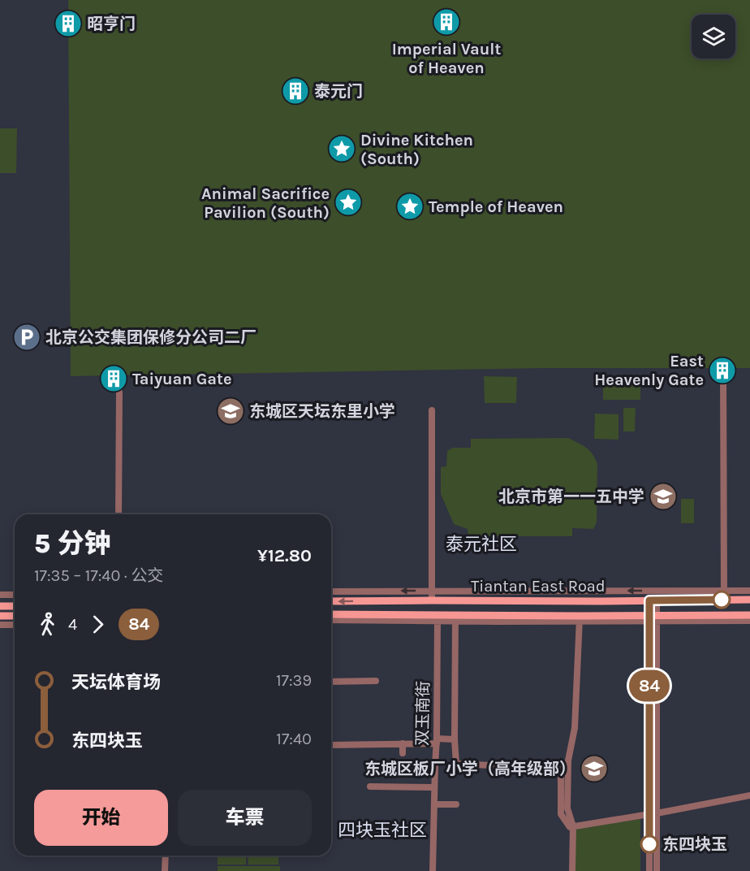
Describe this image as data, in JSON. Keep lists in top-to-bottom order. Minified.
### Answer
{"streets":{"main road":["Tiantan East Road"],"street":["双玉南街"]},"crossings":[["Tiantan East Road","双玉南街"]],"districts":["泰元社区","四块玉社区"],"places":{"building":["Imperial Vault of Heaven","昭亨门","泰元门","East Heavenly Gate","Taiyuan Gate"],"place":["Divine Kitchen (South)","Animal Sacrifice Pavilion (South)","Temple of Heaven"],"parking":["北京公交集团保修分公司二厂"],"school or university":["东城区天坛东里小学","北京市第一一五中学","东城区板厂小学（高年级部）"],"other":["东四块玉"]},"lines":["bus line 84"],"page":{"on_map":"84","heading":["5 分钟","17:35 – 17:40 · 公交","¥12.80"],"legs":["4","84"],"list":[{"name":"天坛体育场","value":"17:39"},{"name":"东四块玉","value":"17:40"}],"buttons":["开始","车票"]}}
